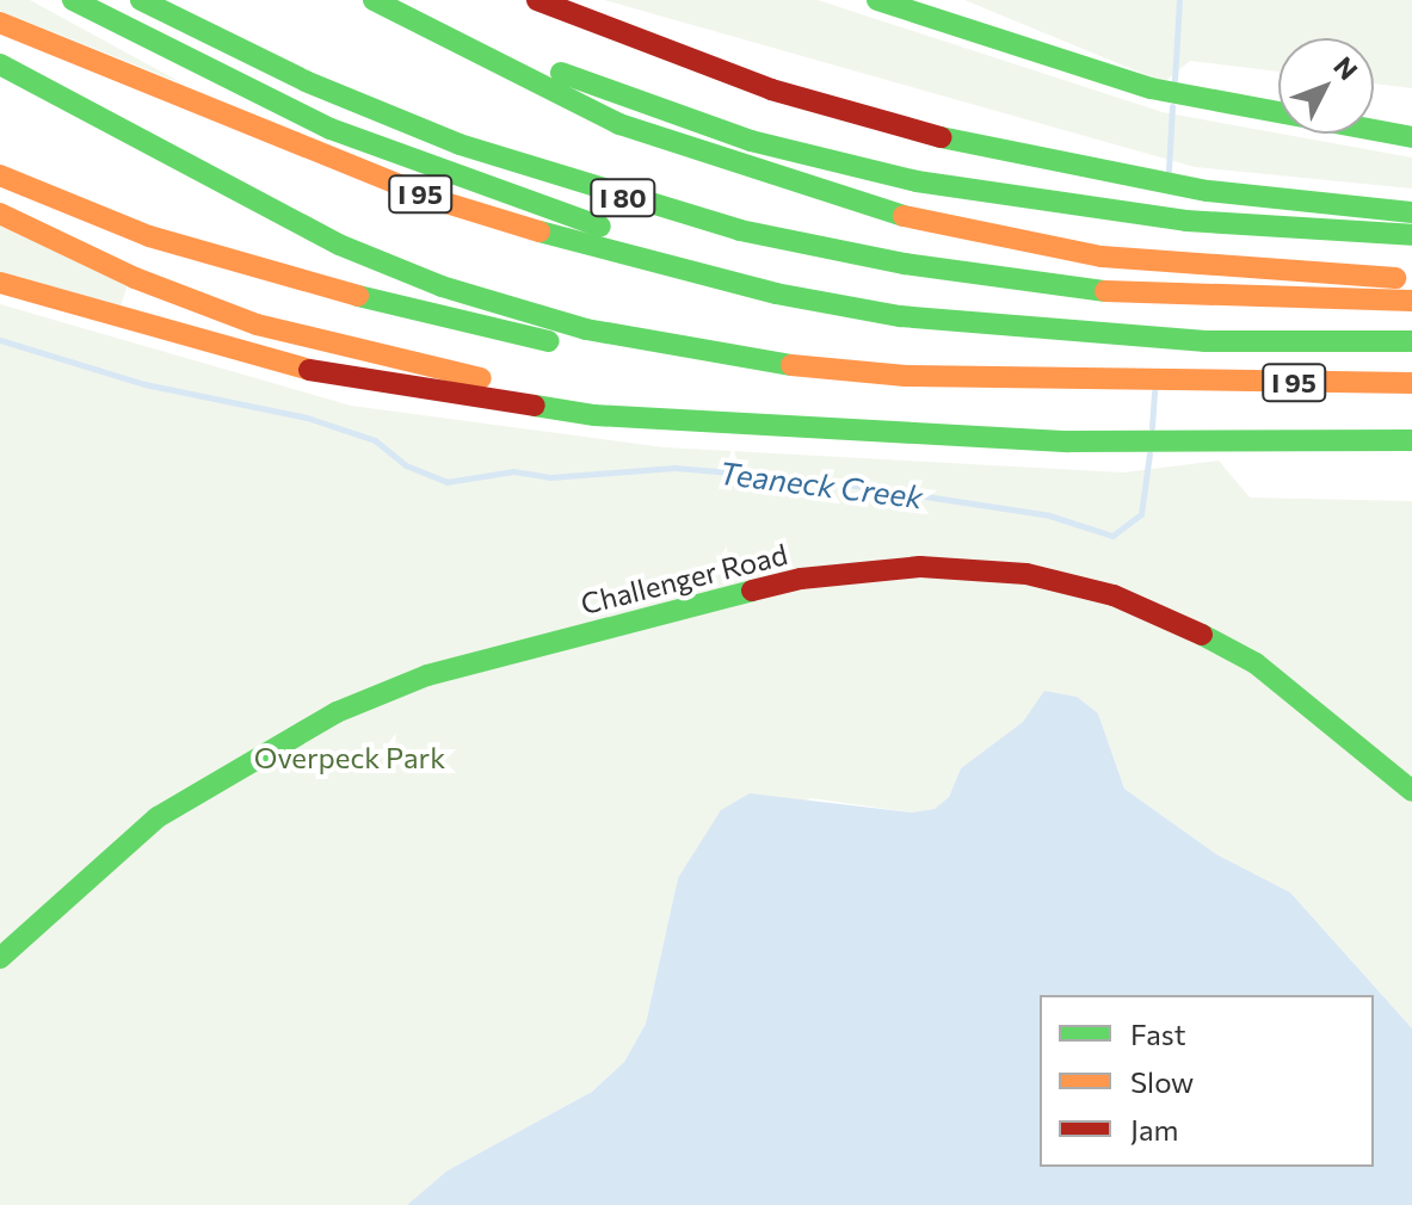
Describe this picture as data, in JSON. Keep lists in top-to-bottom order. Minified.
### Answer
{"streets":{"main road":["I 95","I 80","Challenger Road"]},"crossings":[["I 95","I 80"]],"water":["Teaneck Creek"],"parks":["Overpeck Park"],"legend":["Fast","Slow","Jam"],"north":"top right"}
